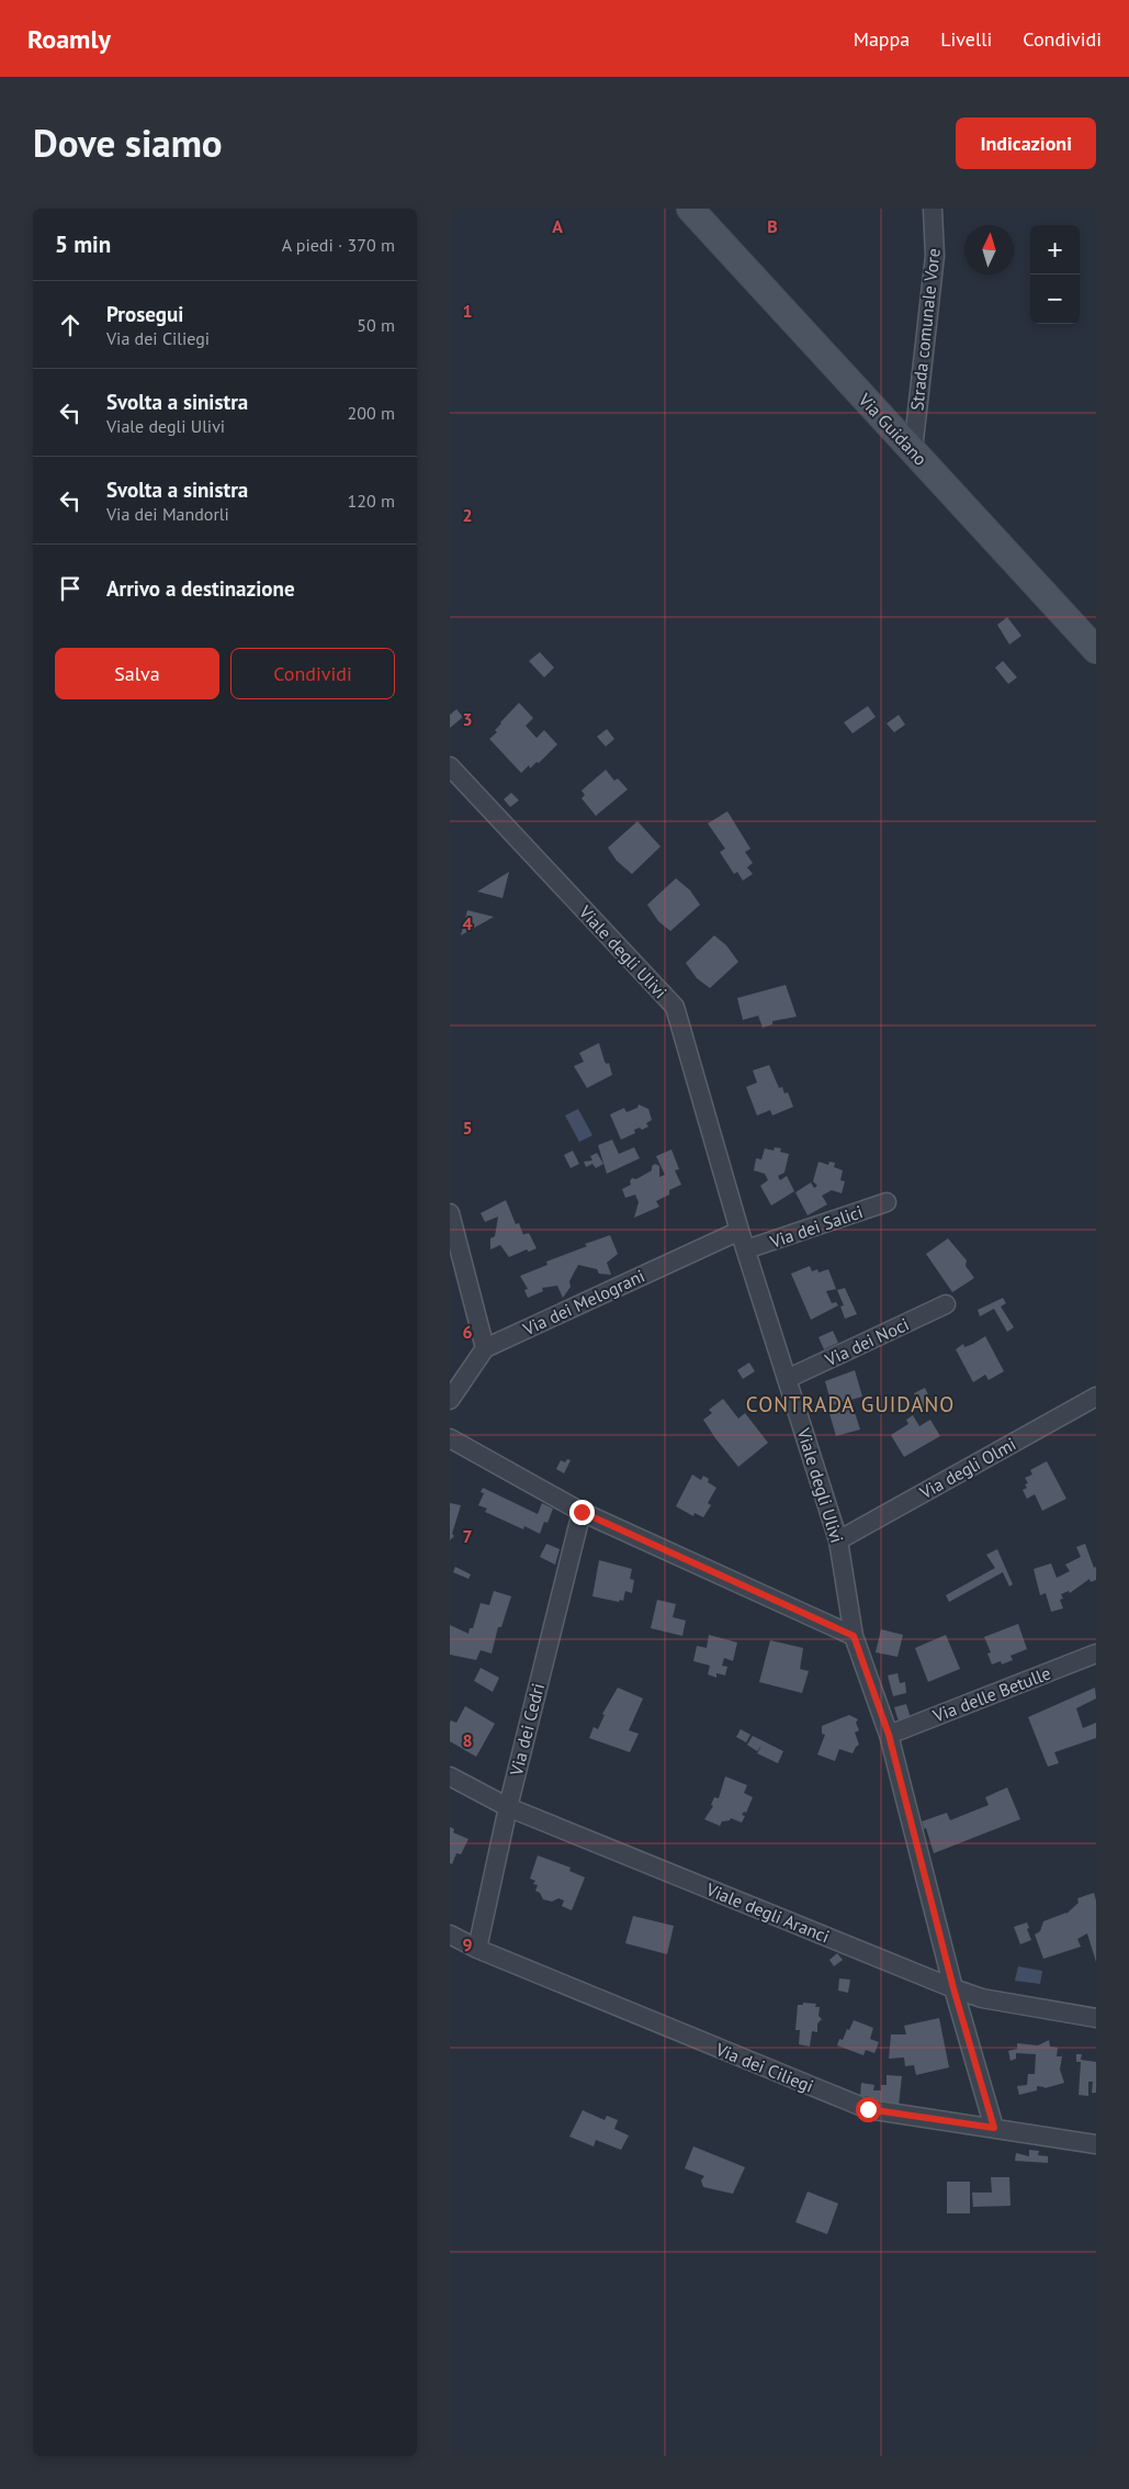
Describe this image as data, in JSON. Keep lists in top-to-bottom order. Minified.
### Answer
{"streets":{"main road":["Via Guidano"],"street":["Strada comunale Vore","Viale degli Ulivi","Via dei Salici","Via dei Melograni","Via dei Noci","Via degli Olmi","Via delle Betulle","Via dei Cedri","Viale degli Aranci","Via dei Ciliegi"]},"crossings":[["Strada comunale Vore","Via Guidano"],["Viale degli Ulivi","Via dei Salici"],["Viale degli Ulivi","Via dei Melograni"],["Viale degli Ulivi","Via dei Noci"],["Viale degli Ulivi","Via degli Olmi"],["Viale degli Ulivi","Via delle Betulle"],["Viale degli Ulivi","Viale degli Aranci"],["Viale degli Ulivi","Via dei Ciliegi"],["Via dei Cedri","Viale degli Aranci"],["Via dei Cedri","Via dei Ciliegi"]],"districts":["CONTRADA GUIDANO"],"north":"top","page":{"header":"Roamly","nav":["Mappa","Livelli","Condividi"],"title":"Dove siamo","buttons":["Indicazioni",["Salva","Condividi"]],"heading":["5 min","A piedi · 370 m"],"map_buttons":["+","−"],"list":[["Prosegui","Via dei Ciliegi","50 m"],["Svolta a sinistra","Viale degli Ulivi","200 m"],["Svolta a sinistra","Via dei Mandorli","120 m"],"Arrivo a destinazione"]},"grid":{"columns":["A","B"],"rows":["1","2","3","4","5","6","7","8","9"]}}
